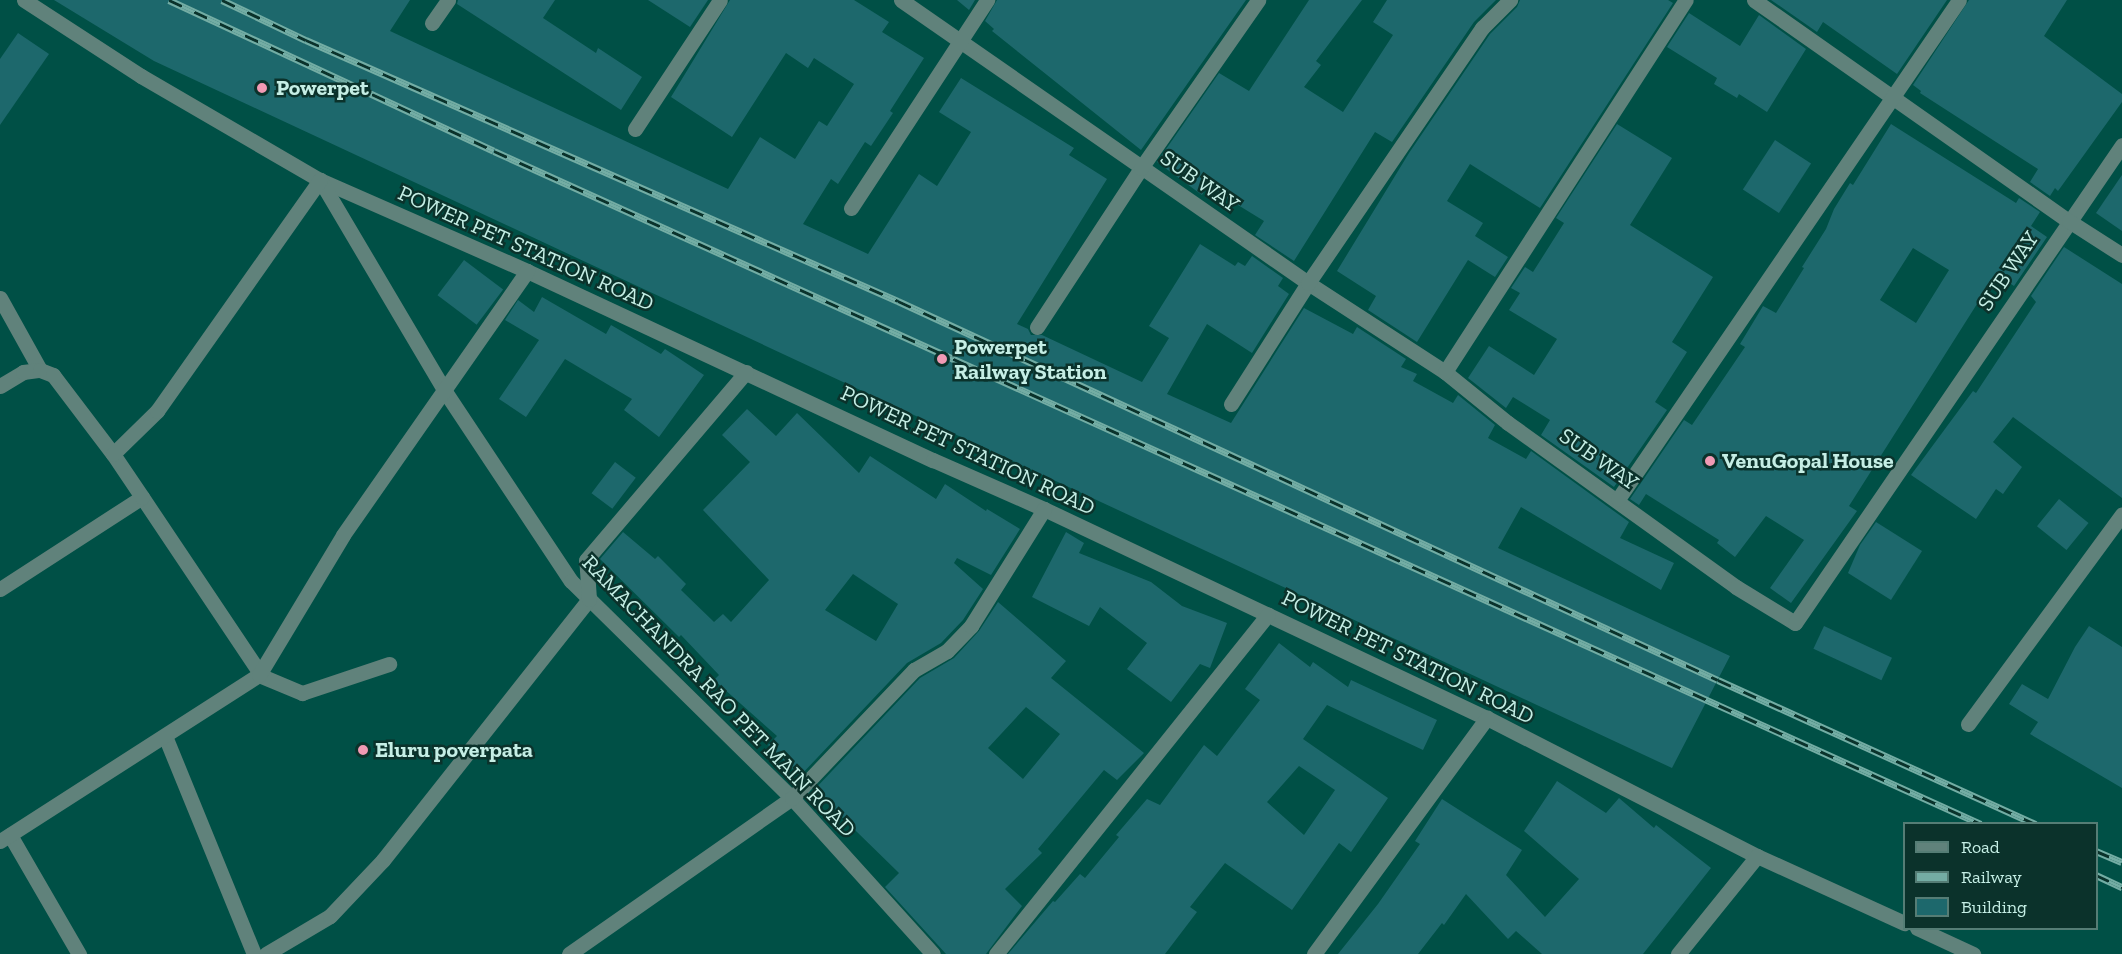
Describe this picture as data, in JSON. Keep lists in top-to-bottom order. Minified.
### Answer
{"streets":{"street":["SUB WAY","POWER PET STATION ROAD","RAMACHANDRA RAO PET MAIN ROAD"]},"crossings":[["POWER PET STATION ROAD","RAMACHANDRA RAO PET MAIN ROAD"]],"places":["Powerpet","Powerpet Railway Station","VenuGopal House","Eluru poverpata"],"legend":["Road","Railway","Building"]}
